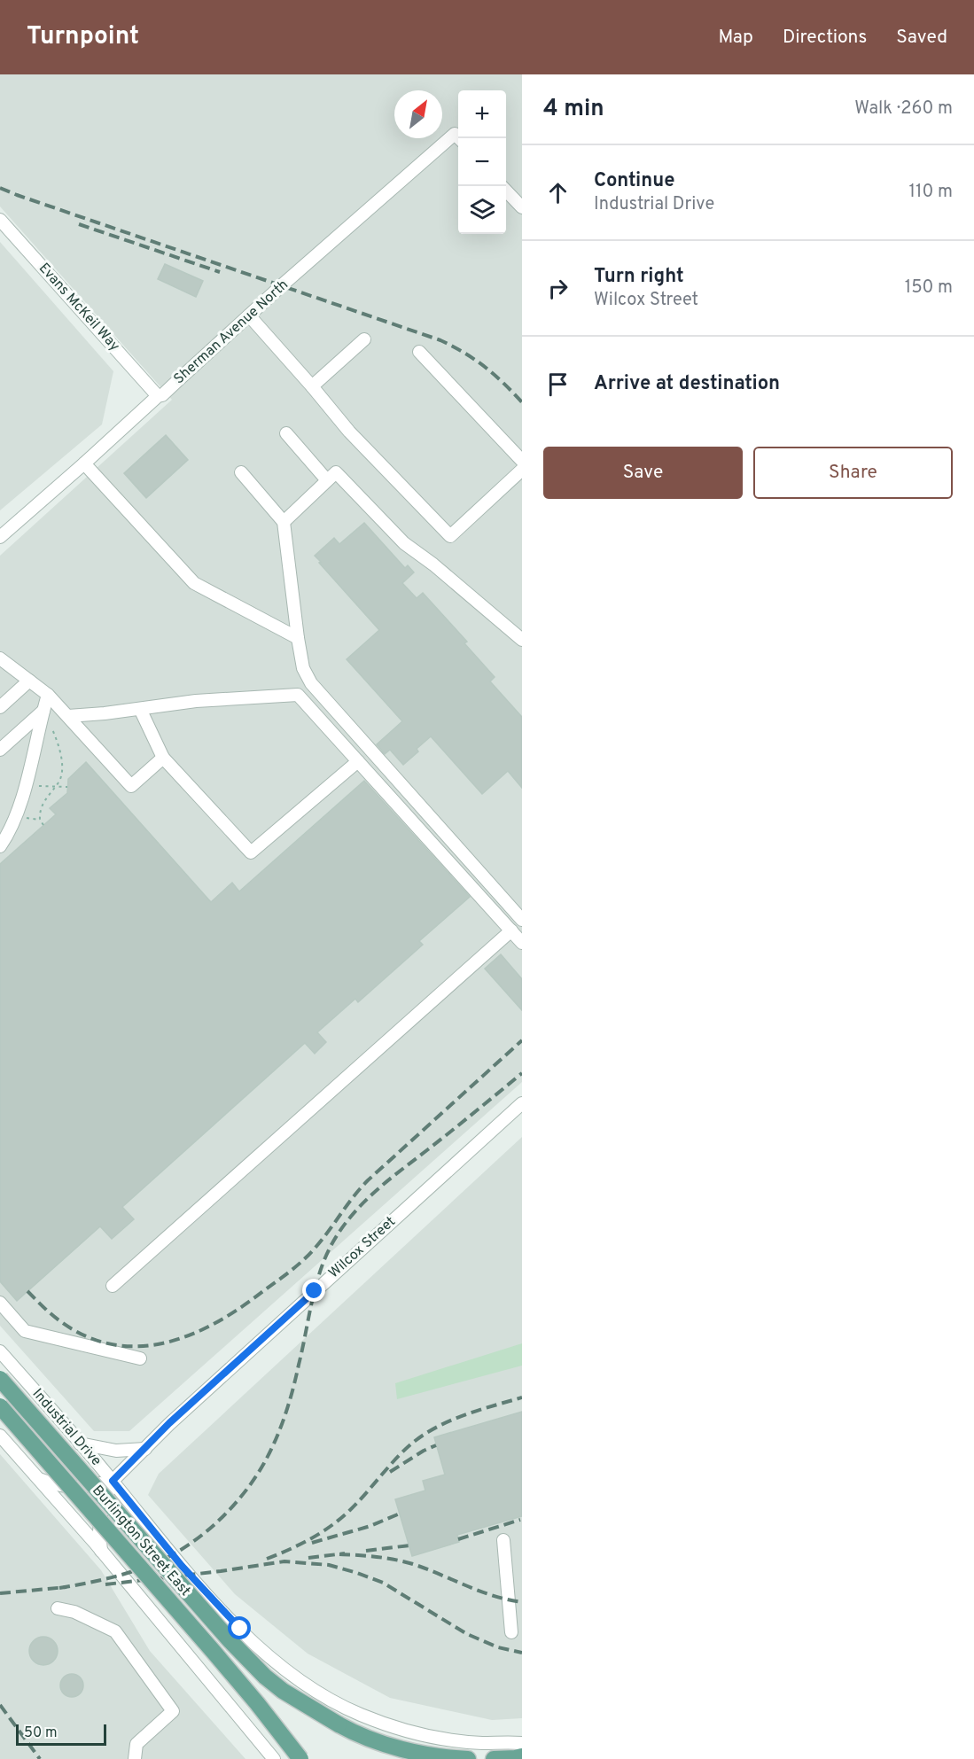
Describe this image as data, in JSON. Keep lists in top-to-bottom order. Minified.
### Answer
{"streets":{"main road":["Burlington Street East"],"street":["Evans McKeil Way","Sherman Avenue North","Wilcox Street","Industrial Drive"]},"crossings":[["Evans McKeil Way","Sherman Avenue North"],["Wilcox Street","Industrial Drive"]],"scale_bar":"50 m","north":"top right","page":{"header":"Turnpoint","nav":["Map","Directions","Saved"],"heading":["4 min","Walk · 260 m"],"map_buttons":["+","−"],"list":[["Continue","Industrial Drive","110 m"],["Turn right","Wilcox Street","150 m"],"Arrive at destination"],"buttons":["Save","Share"],"scale":"50 m"}}
